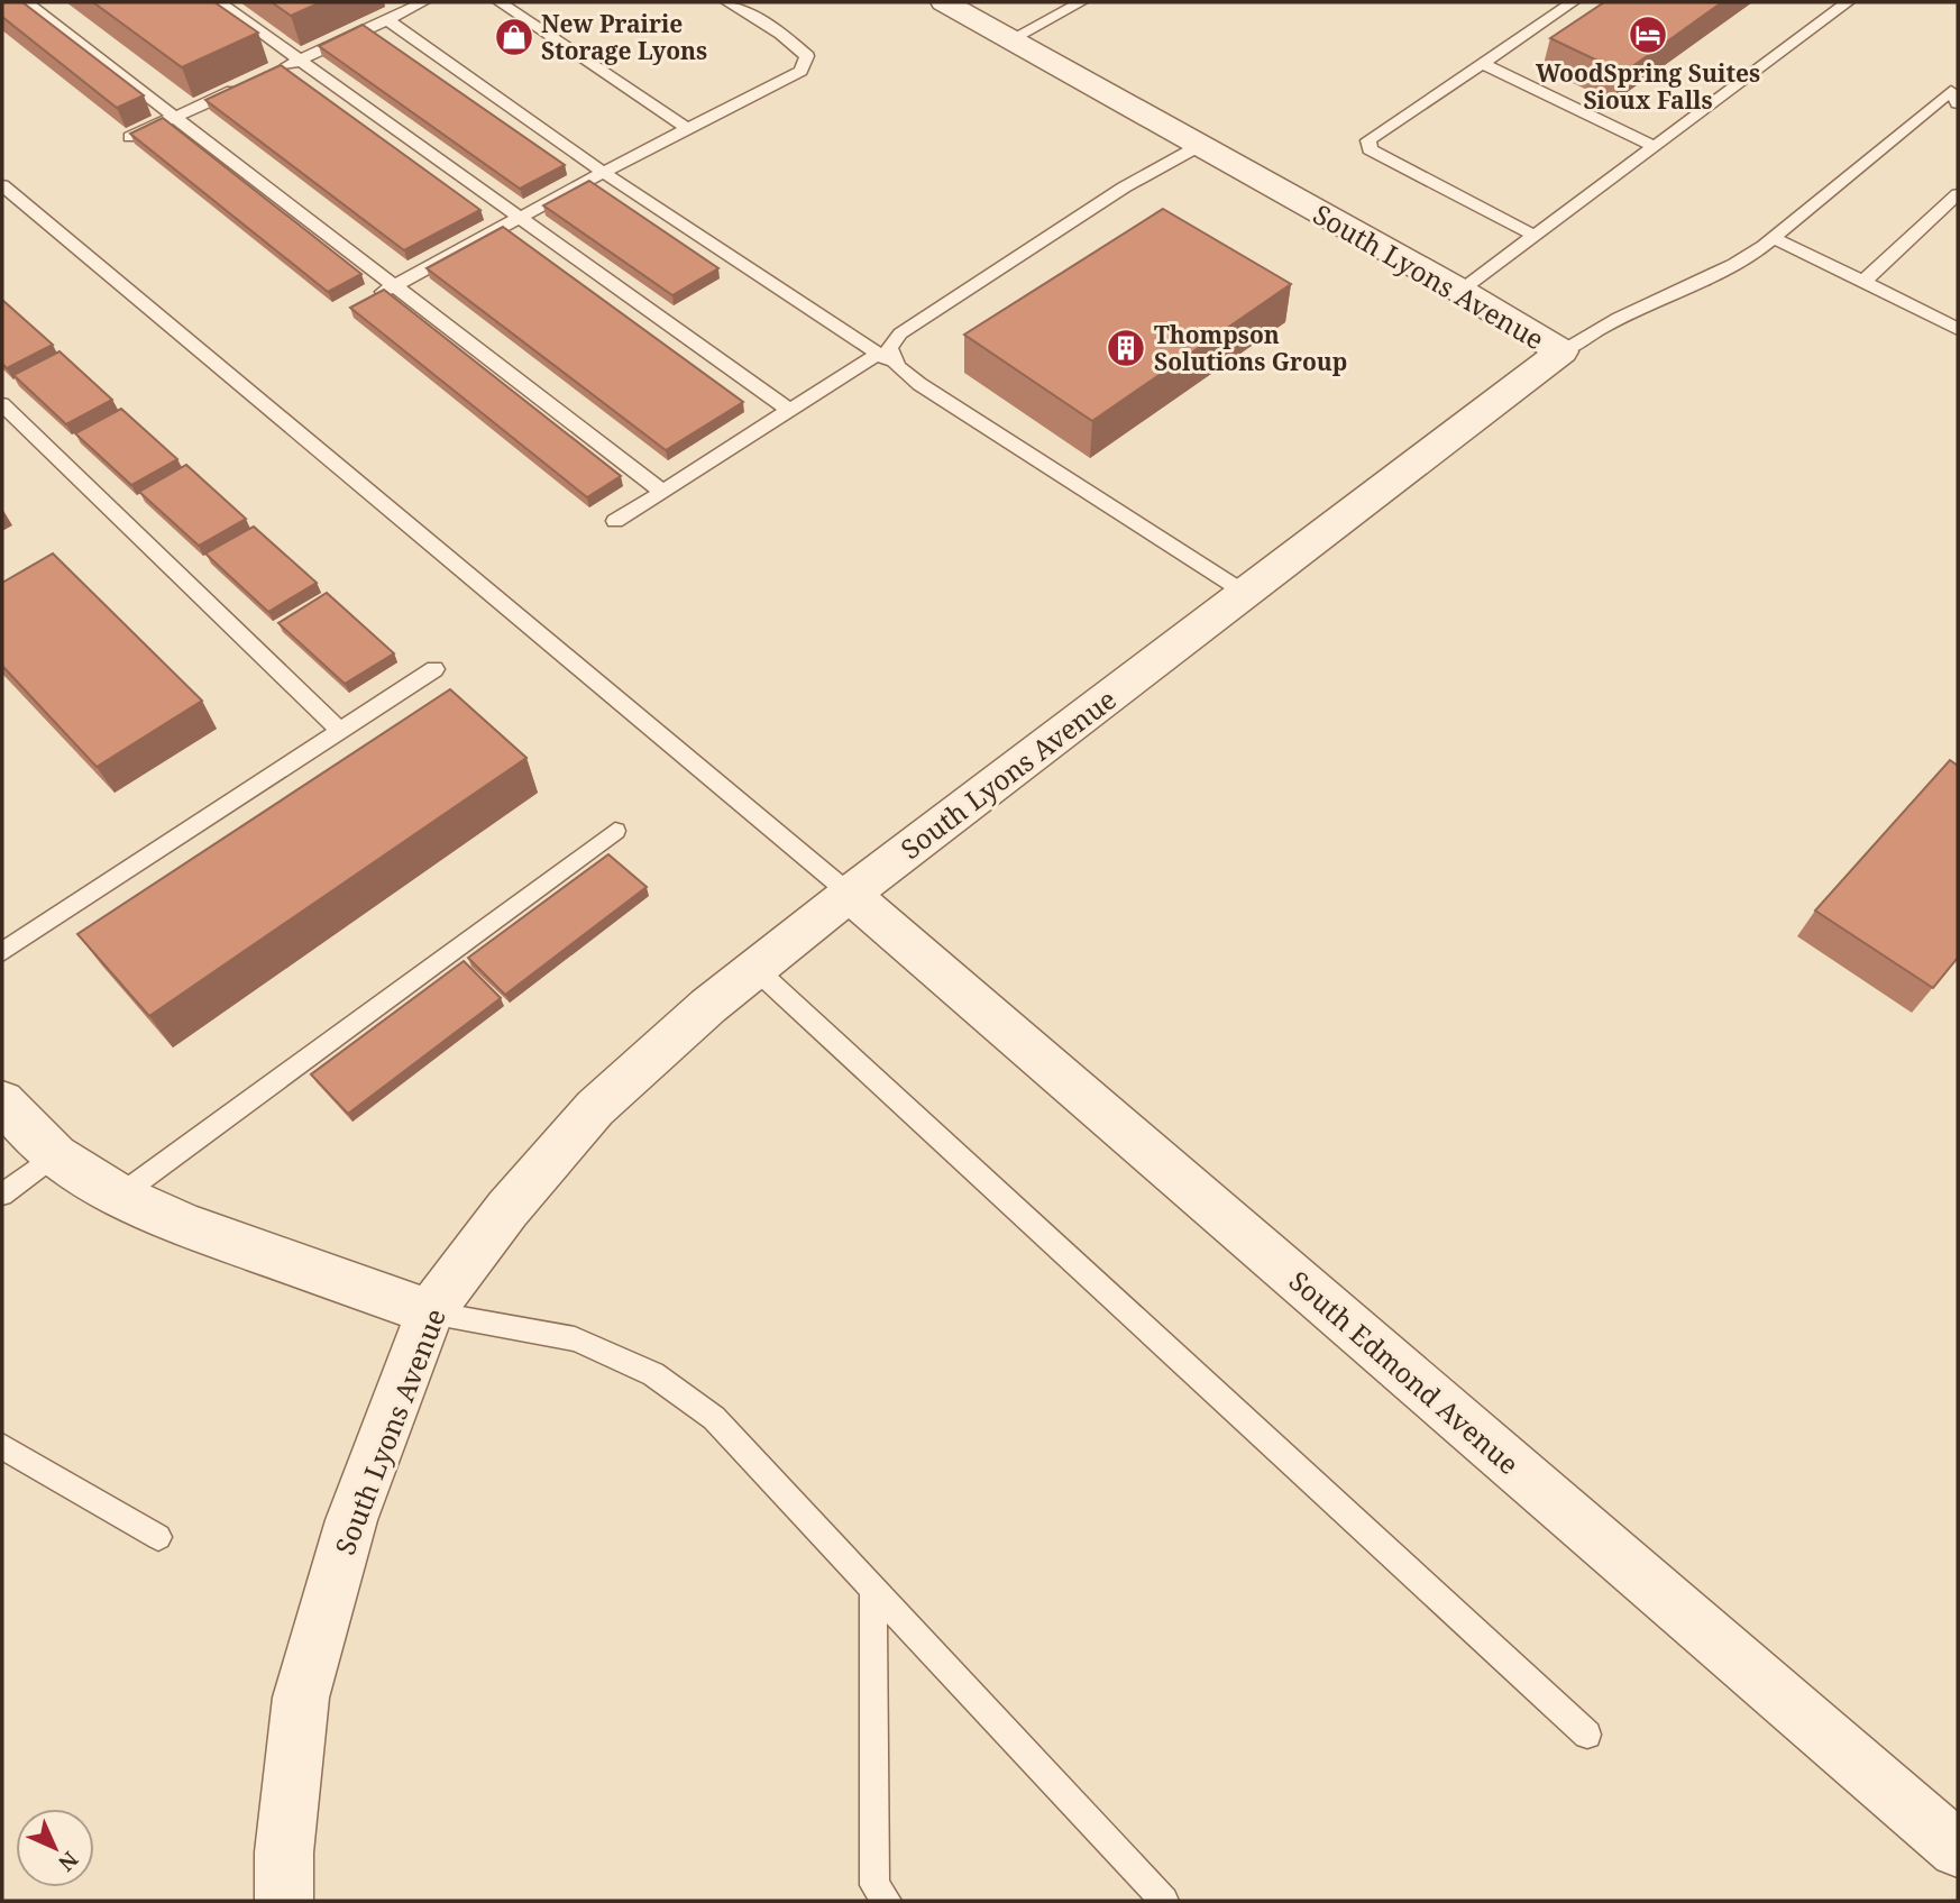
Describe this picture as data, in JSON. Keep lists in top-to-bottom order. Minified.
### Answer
{"streets":{"street":["South Lyons Avenue","South Edmond Avenue"]},"crossings":[["South Lyons Avenue","South Edmond Avenue"]],"places":{"hotel":["WoodSpring Suites Sioux Falls"],"shop":["New Prairie Storage Lyons"],"building":["Thompson Solutions Group"]},"north":"bottom right"}
